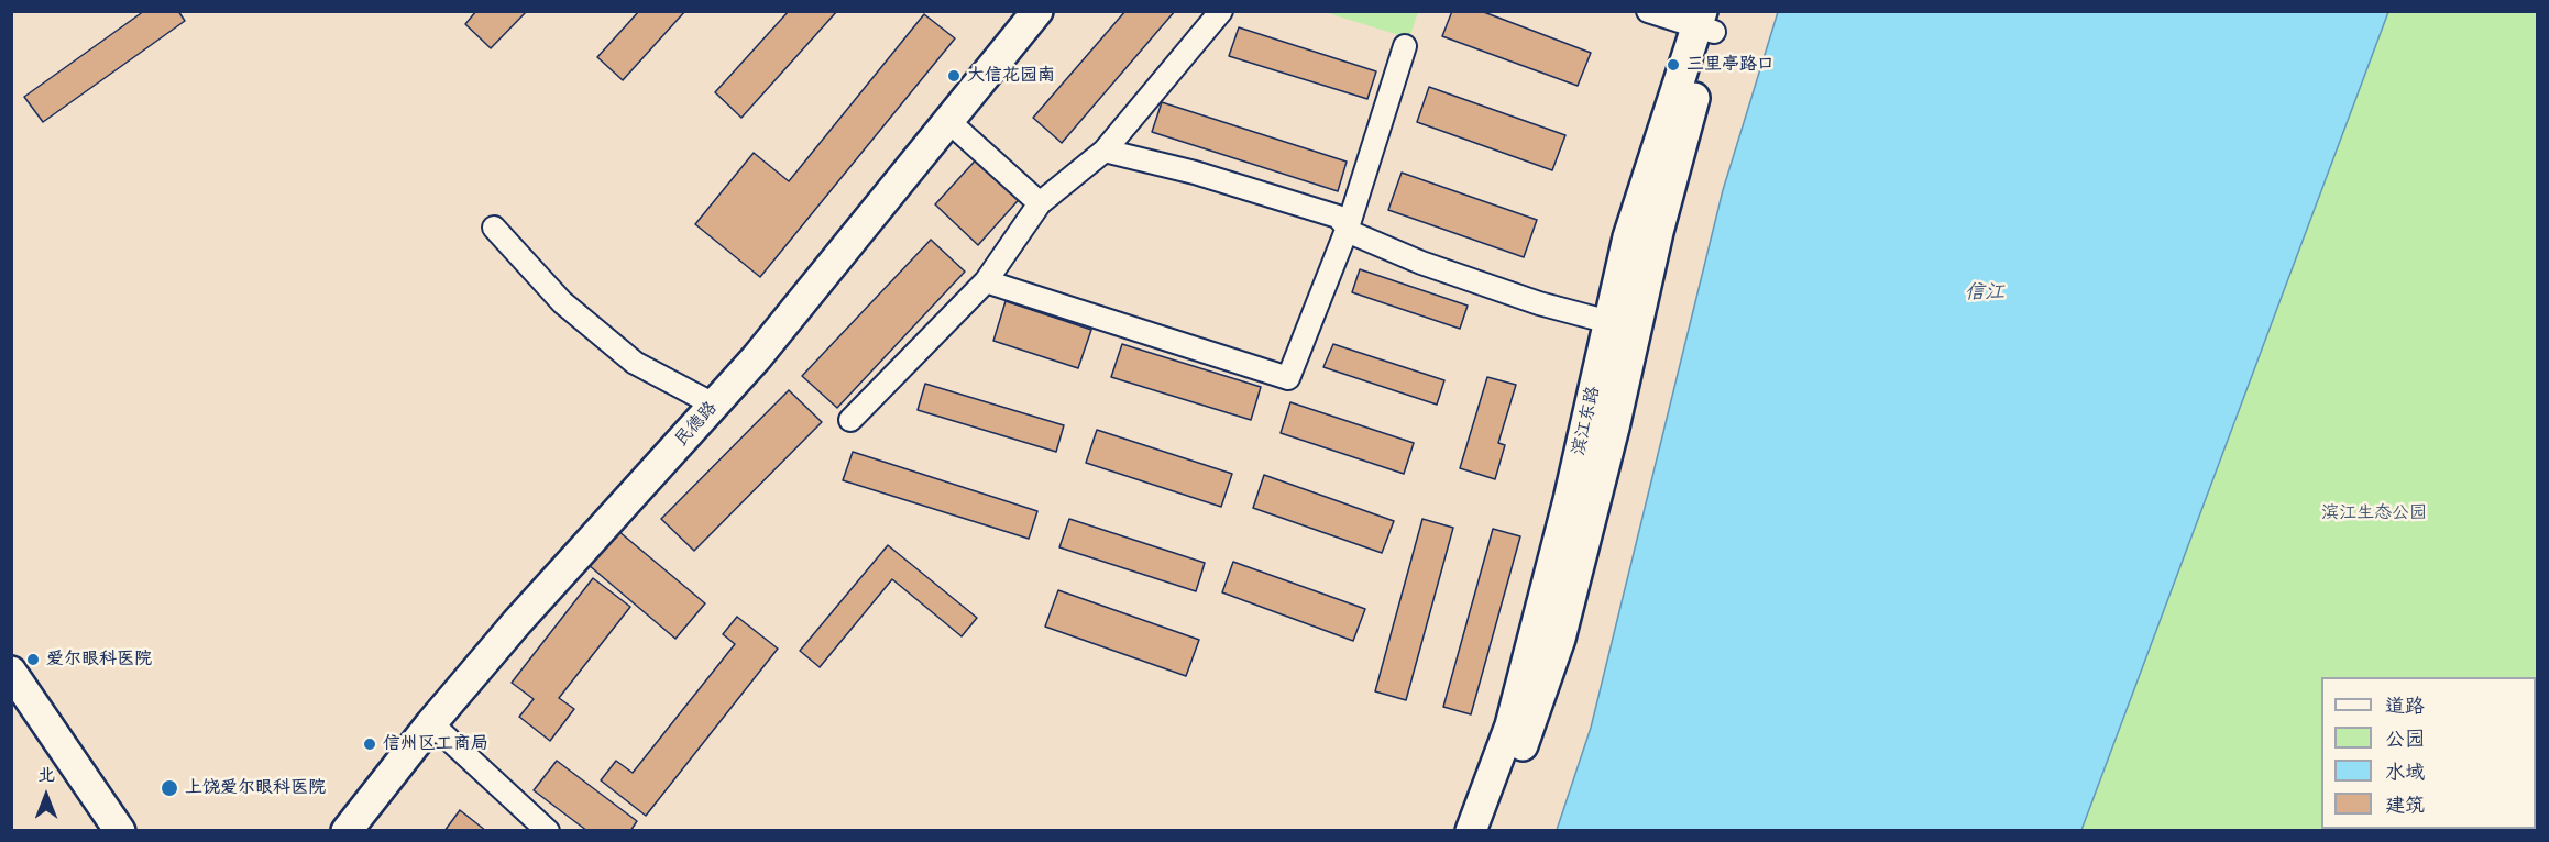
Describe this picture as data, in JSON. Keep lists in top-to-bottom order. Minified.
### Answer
{"streets":{"main road":["滨江东路","民德路"]},"water":["信江"],"parks":["滨江生态公园"],"places":["三里亭路口","大信花园南","爱尔眼科医院","信州区工商局","上饶爱尔眼科医院"],"legend":["道路","公园","水域","建筑"],"north":"top"}
